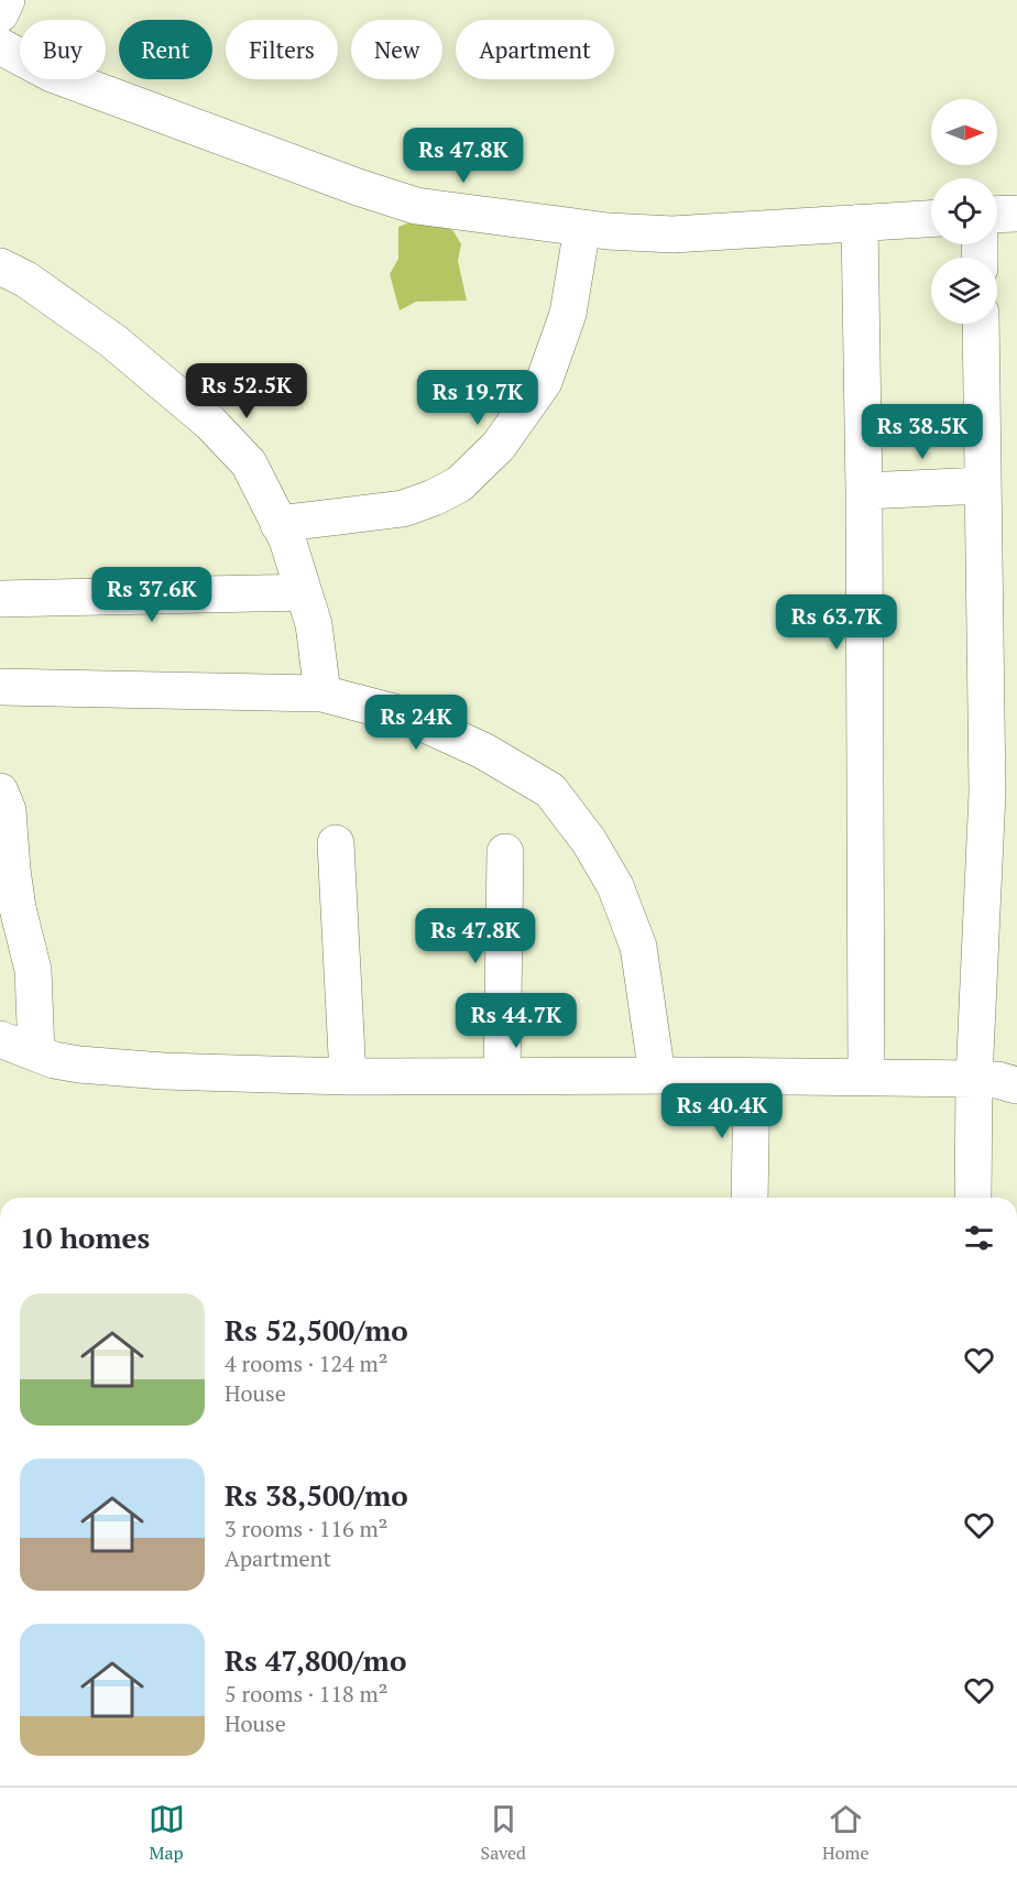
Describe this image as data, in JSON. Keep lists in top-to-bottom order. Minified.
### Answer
{"north":"right","page":{"chip":["Buy","Rent","Filters","New","Apartment"],"price":["Rs 47.8K","Rs 52.5K","Rs 19.7K","Rs 38.5K","Rs 37.6K","Rs 63.7K","Rs 24K","Rs 47.8K","Rs 44.7K","Rs 40.4K"],"heading":"10 homes","list":[{"name":"Rs 52,500/mo","note":"4 rooms · 124 m² · House"},{"name":"Rs 38,500/mo","note":"3 rooms · 116 m² · Apartment"},{"name":"Rs 47,800/mo","note":"5 rooms · 118 m² · House"}],"tabs":["Map","Saved","Home"]}}
